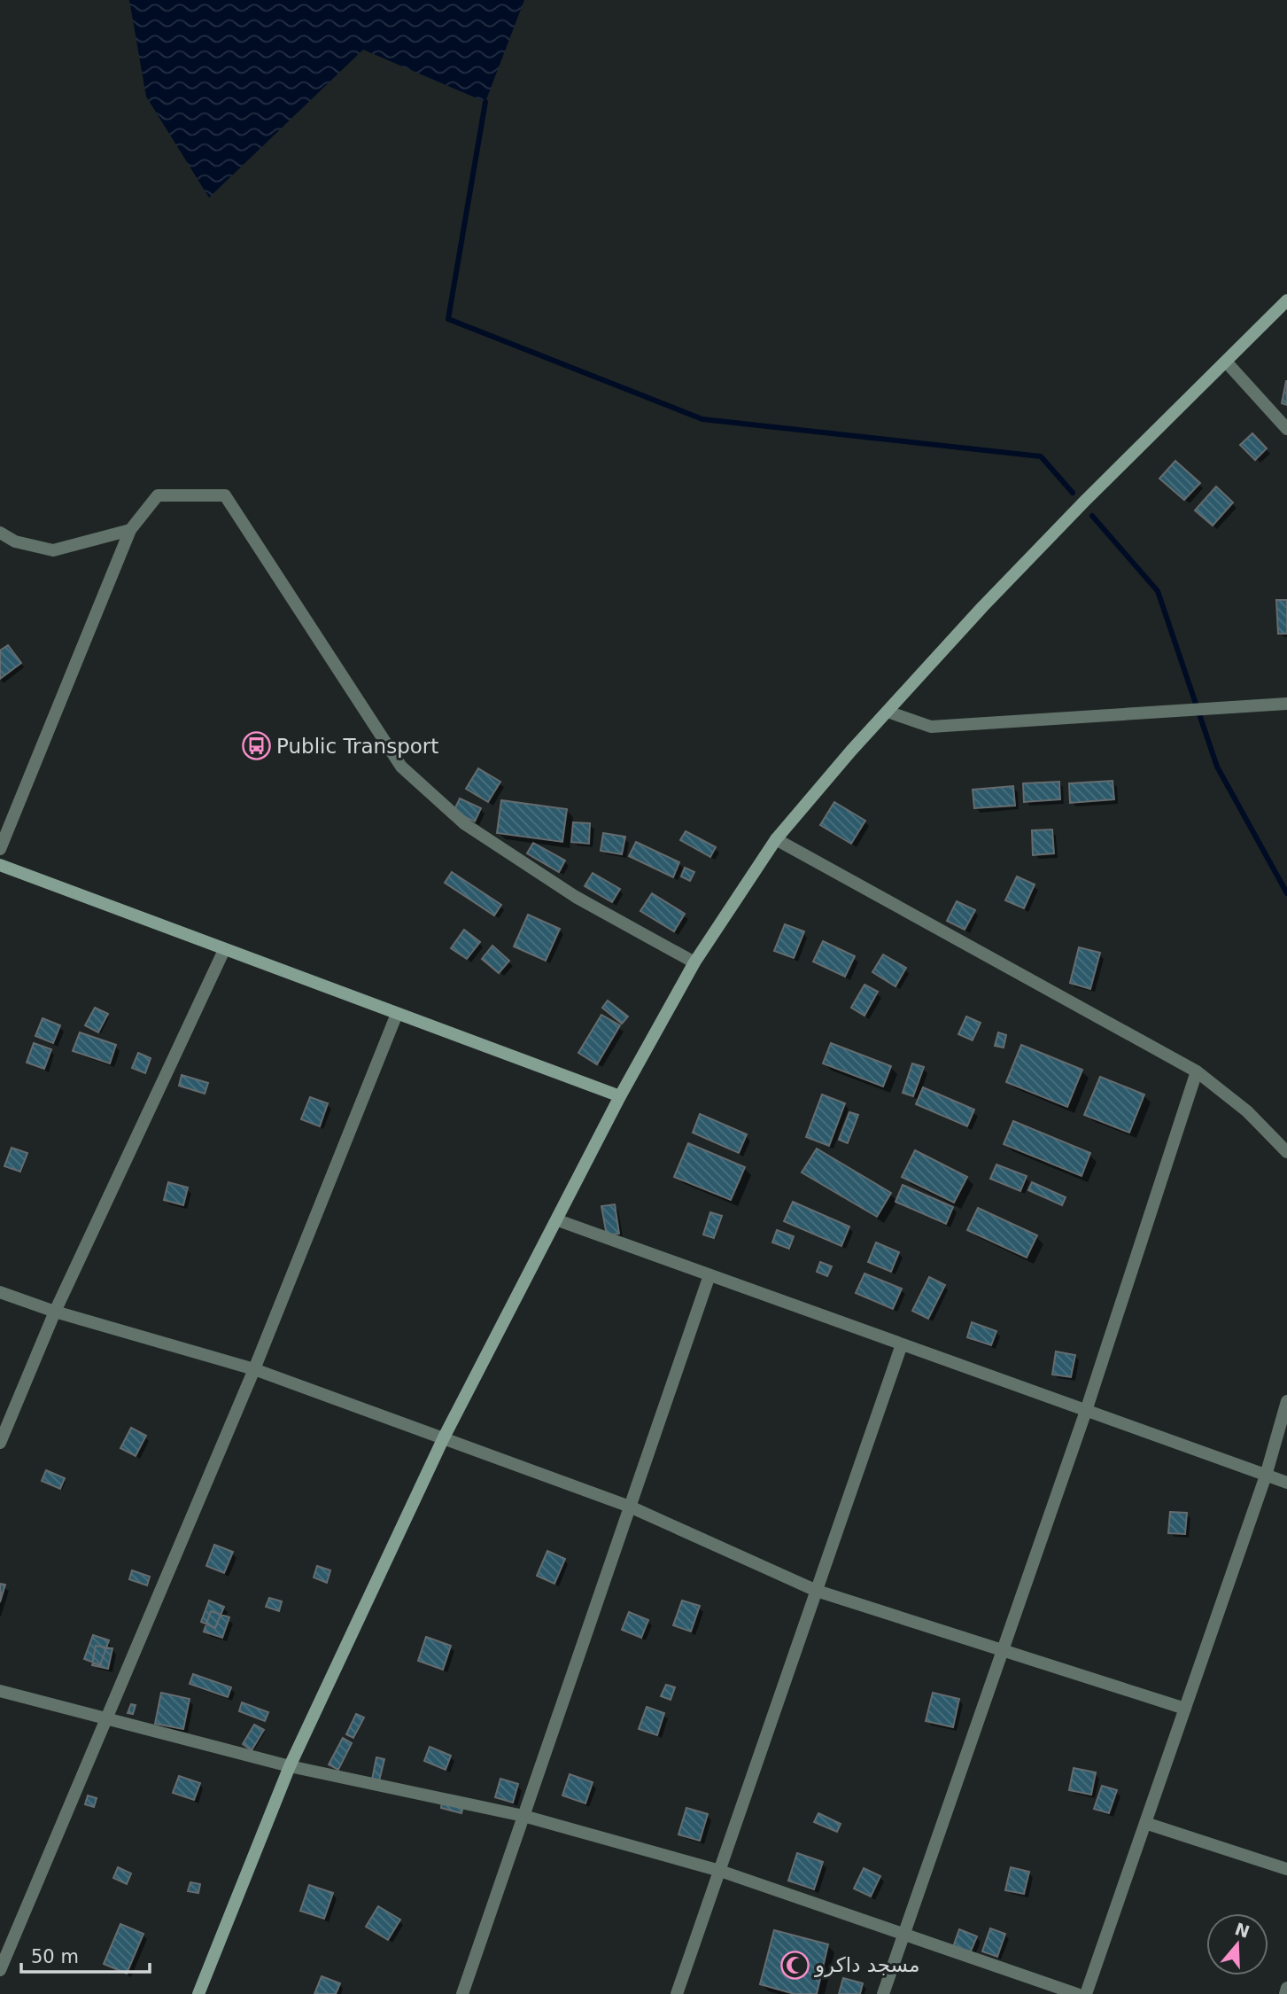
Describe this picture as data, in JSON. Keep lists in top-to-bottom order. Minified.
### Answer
{"places":{"bus stop":["Public Transport"],"mosque":["مسجد داكرو"]},"scale_bar":"50 m","north":"top"}
